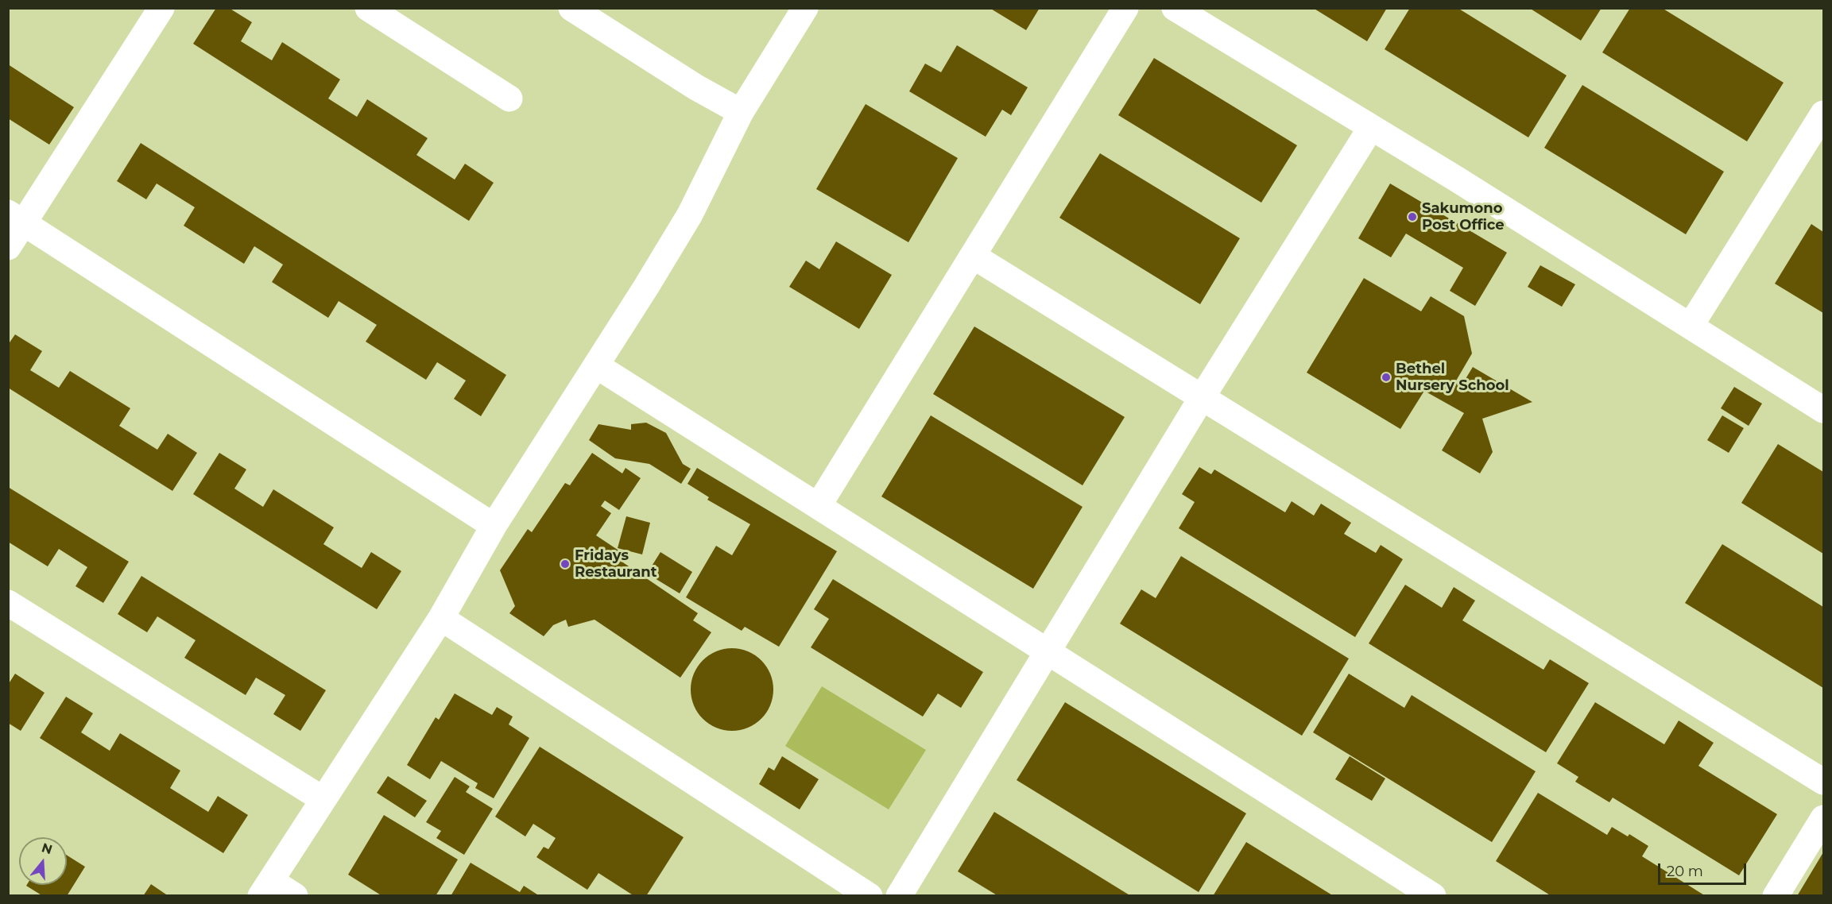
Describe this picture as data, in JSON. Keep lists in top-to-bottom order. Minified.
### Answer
{"places":["Sakumono Post Office","Bethel Nursery School","Fridays Restaurant"],"scale_bar":"20 m","north":"top"}
